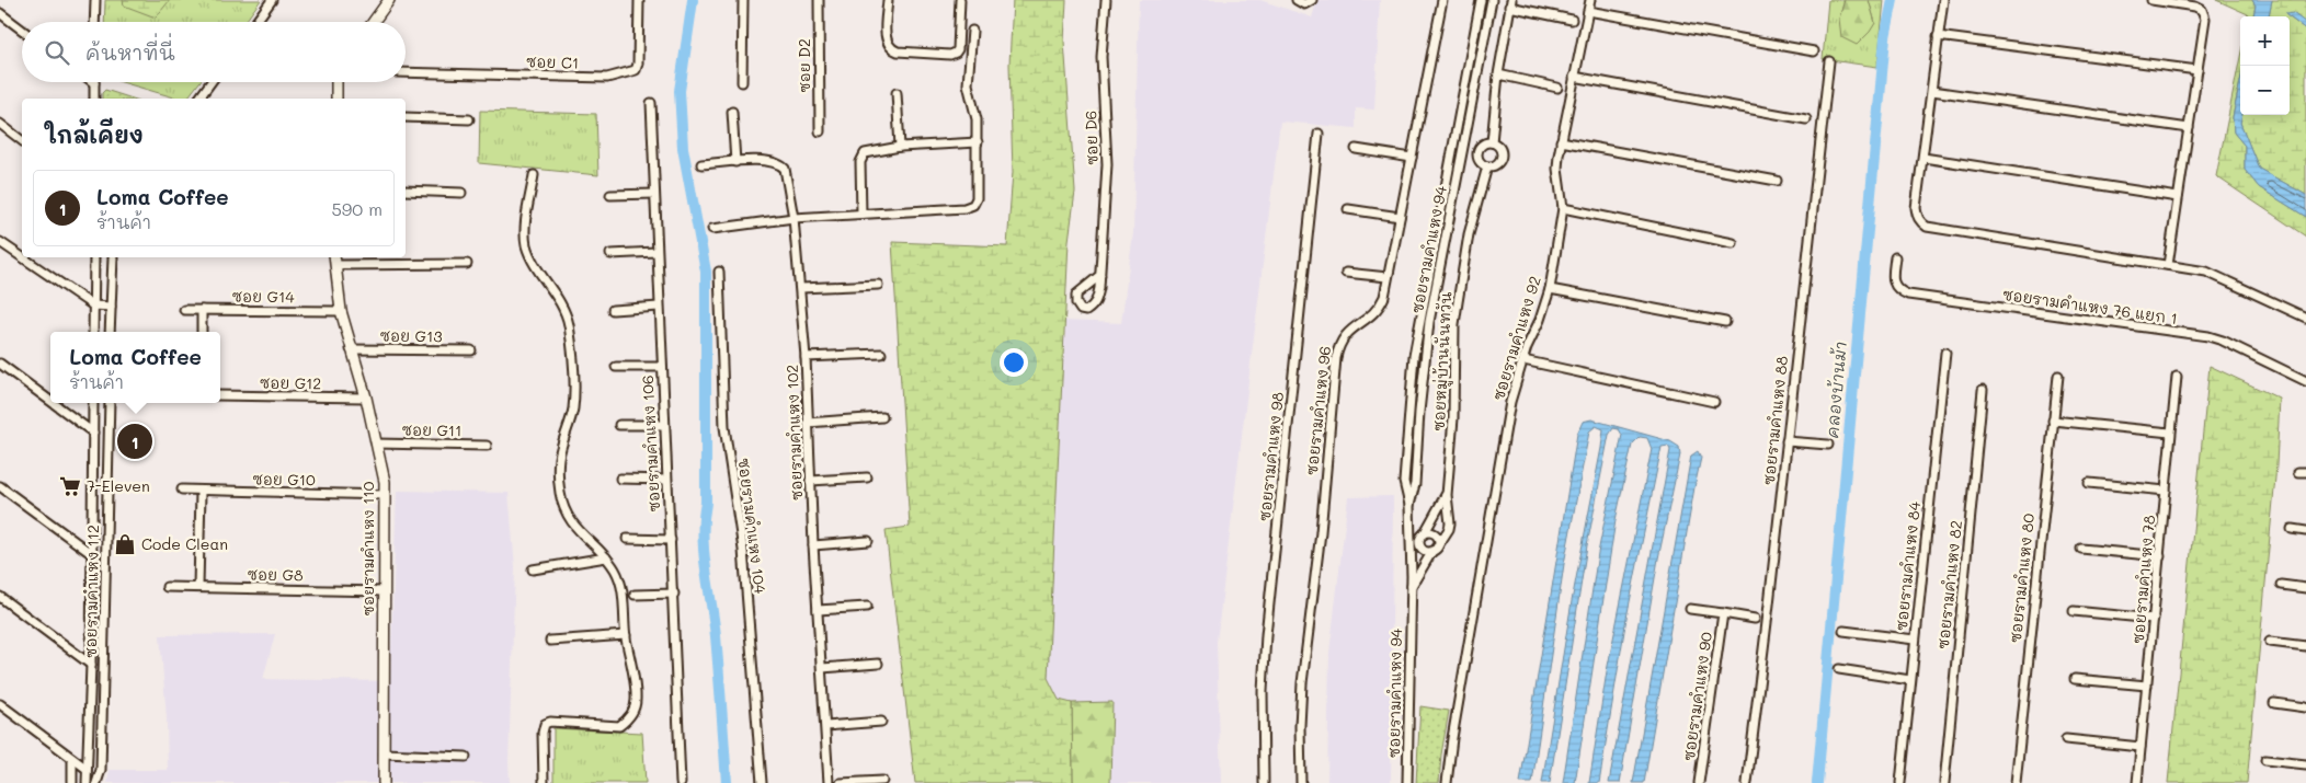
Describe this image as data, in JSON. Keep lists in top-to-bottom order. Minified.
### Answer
{"streets":{"street":["ซอย C1","ซอย D2","ซอย D6","ซอยรามคําแหง 94","ซอย G14","ซอยรามคำแหง 76 แยก 1","ซอย G13","ซอยรามคําแหง 92","ซอยหมู่บ้านนันทวัน","ซอย G12","ซอยรามคําแหง 96","ซอยรามคำแหง 88","ซอย G11","ซอยรามคําแหง 102","ซอยรามคําแหง 106","ซอยรามคําแหง 98","ซอย G10","ซอยรามคําแหง 104","ซอยรามคำแหง 110","ซอยรามคำแหง 84","ซอย G8","ซอยรามคำแหง 80","ซอยรามคำแหง 78","ซอยรามคำแหง 82","ซอยรามคำแหง 112","ซอยรามคำแหง 90"]},"crossings":[["ซอยรามคําแหง 94","ซอยหมู่บ้านนันทวัน"],["ซอย G14","ซอยรามคำแหง 110"],["ซอย G13","ซอยรามคำแหง 110"],["ซอย G12","ซอยรามคำแหง 110"],["ซอย G11","ซอยรามคำแหง 110"],["ซอย G10","ซอยรามคำแหง 110"],["ซอยรามคำแหง 110","ซอย G8"]],"water":["คลองบ้านม้า"],"places":{"supermarket":["7-Eleven"],"shop":["Code Clean"]},"page":{"map_buttons":["+","−"],"search":"ค้นหาที่นี่","heading":"ใกล้เคียง","list":[{"mark":"1","name":"Loma Coffee","note":"ร้านค้า","value":"590 m"}],"popup":["Loma Coffee","ร้านค้า"],"pins":"1"}}
